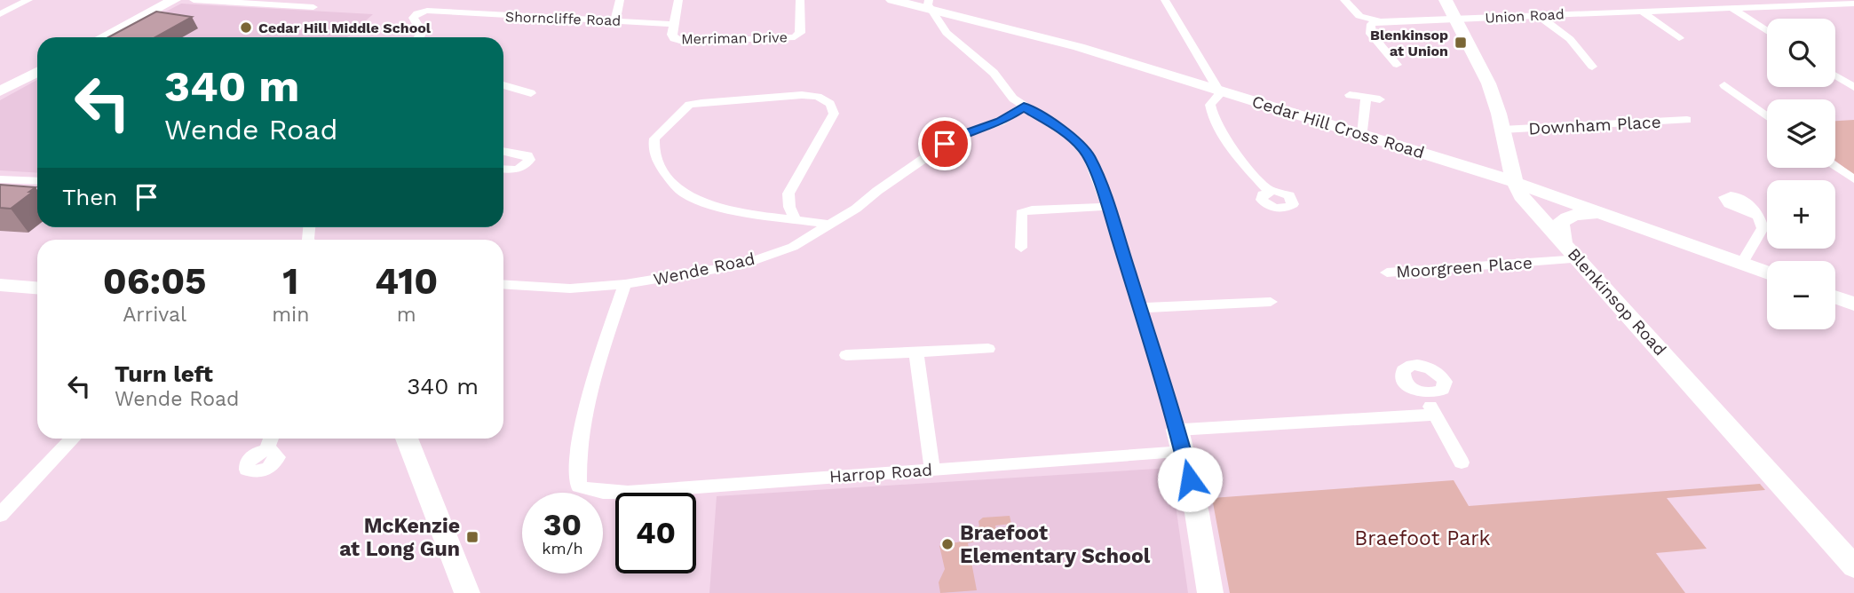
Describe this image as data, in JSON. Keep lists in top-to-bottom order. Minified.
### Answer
{"streets":{"street":["Union Road","Shorncliffe Road","Merriman Drive","Downham Place","Cedar Hill Cross Road","Moorgreen Place","Wende Road","Blenkinsop Road","Harrop Road"]},"crossings":[["Union Road","Blenkinsop Road"],["Shorncliffe Road","Merriman Drive"],["Downham Place","Blenkinsop Road"],["Cedar Hill Cross Road","Blenkinsop Road"],["Moorgreen Place","Blenkinsop Road"],["Wende Road","Harrop Road"]],"parks":["Braefoot Park"],"places":{"other":["Cedar Hill Middle School","Braefoot Elementary School"],"transit":["Blenkinsop at Union","McKenzie at Long Gun"]},"page":{"map_buttons":["+","−"],"turn":["340 m","Wende Road"],"then":"Then","eta":["06:05","Arrival","1","min","410","m"],"list":[{"name":"Turn left","note":"Wende Road","value":"340 m"}],"speed":"30 km/h","limit":"40"}}
